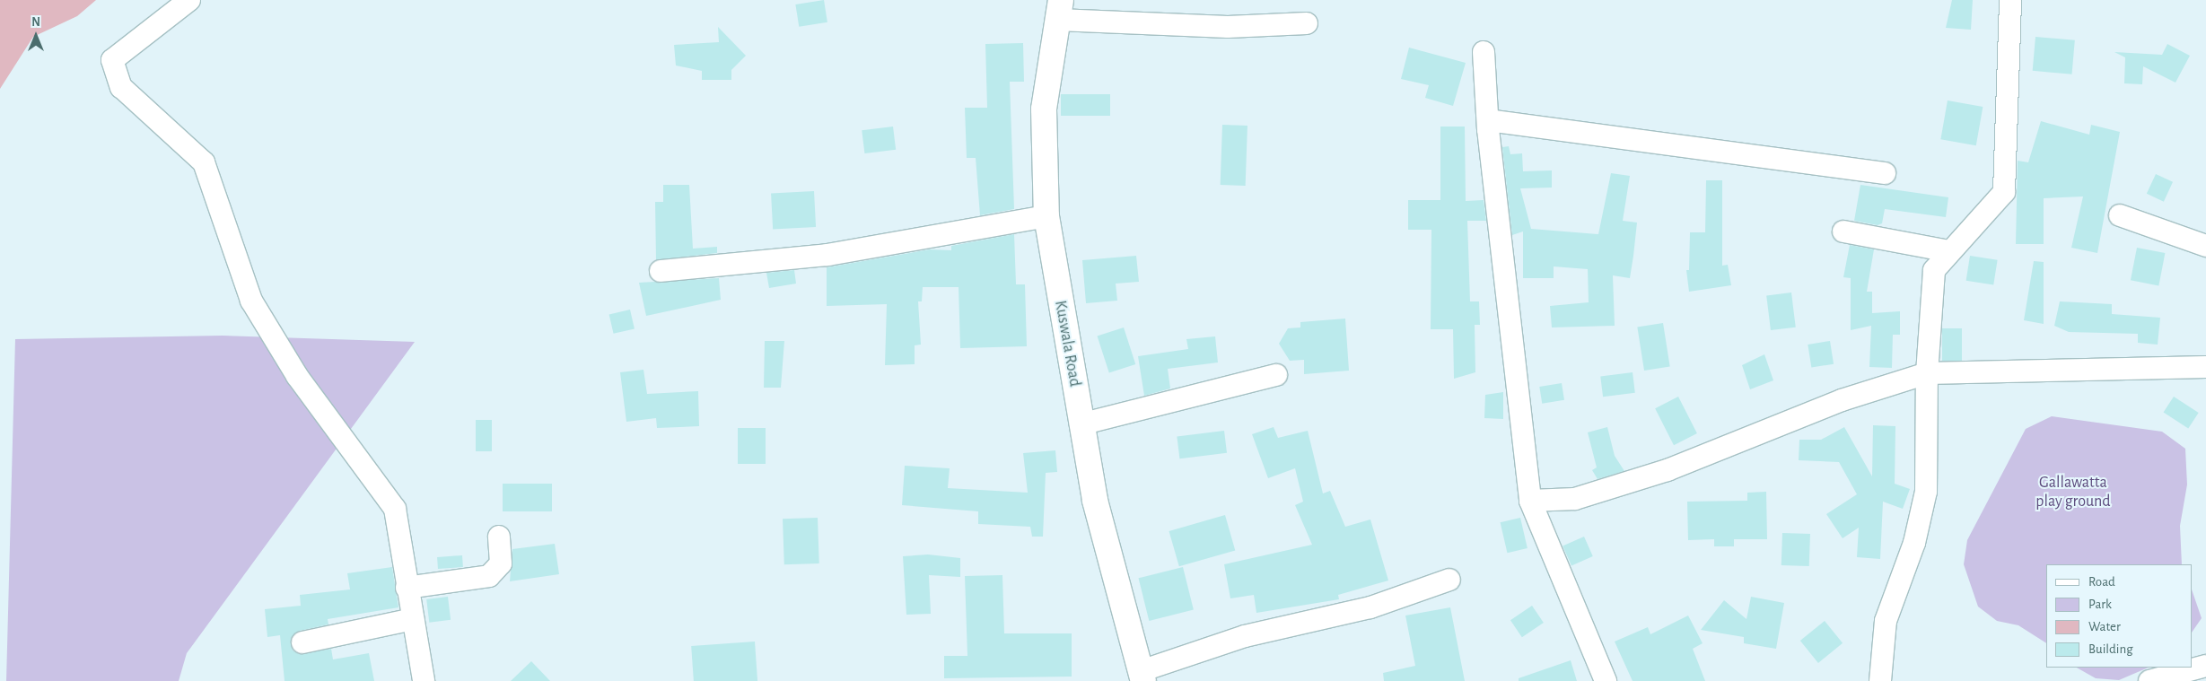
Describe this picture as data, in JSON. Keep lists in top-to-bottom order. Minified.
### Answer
{"streets":{"street":["Kuswala Road"]},"parks":["Gallawatta play ground"],"legend":["Road","Park","Water","Building"],"north":"top"}
